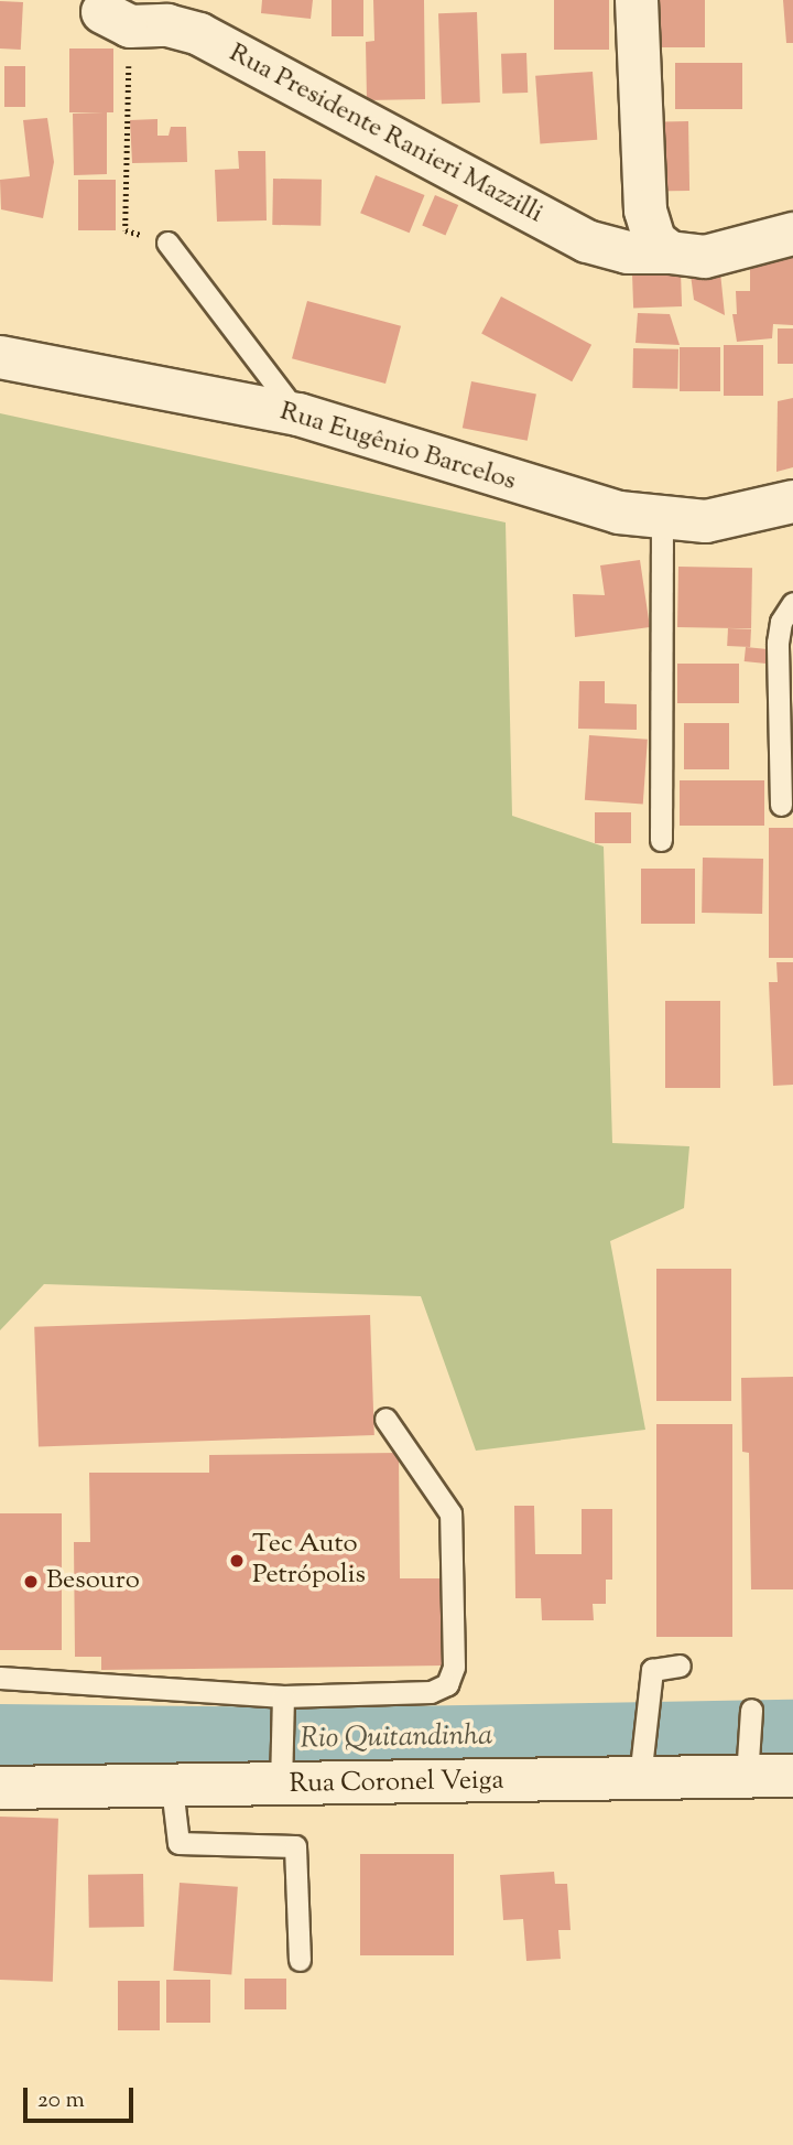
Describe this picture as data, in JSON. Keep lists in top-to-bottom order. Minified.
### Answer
{"streets":{"street":["Rua Presidente Ranieri Mazzilli","Rua Eugênio Barcelos","Rua Coronel Veiga"]},"water":["Rio Quitandinha"],"places":["Tec Auto Petrópolis","Besouro"],"scale_bar":"20 m"}
